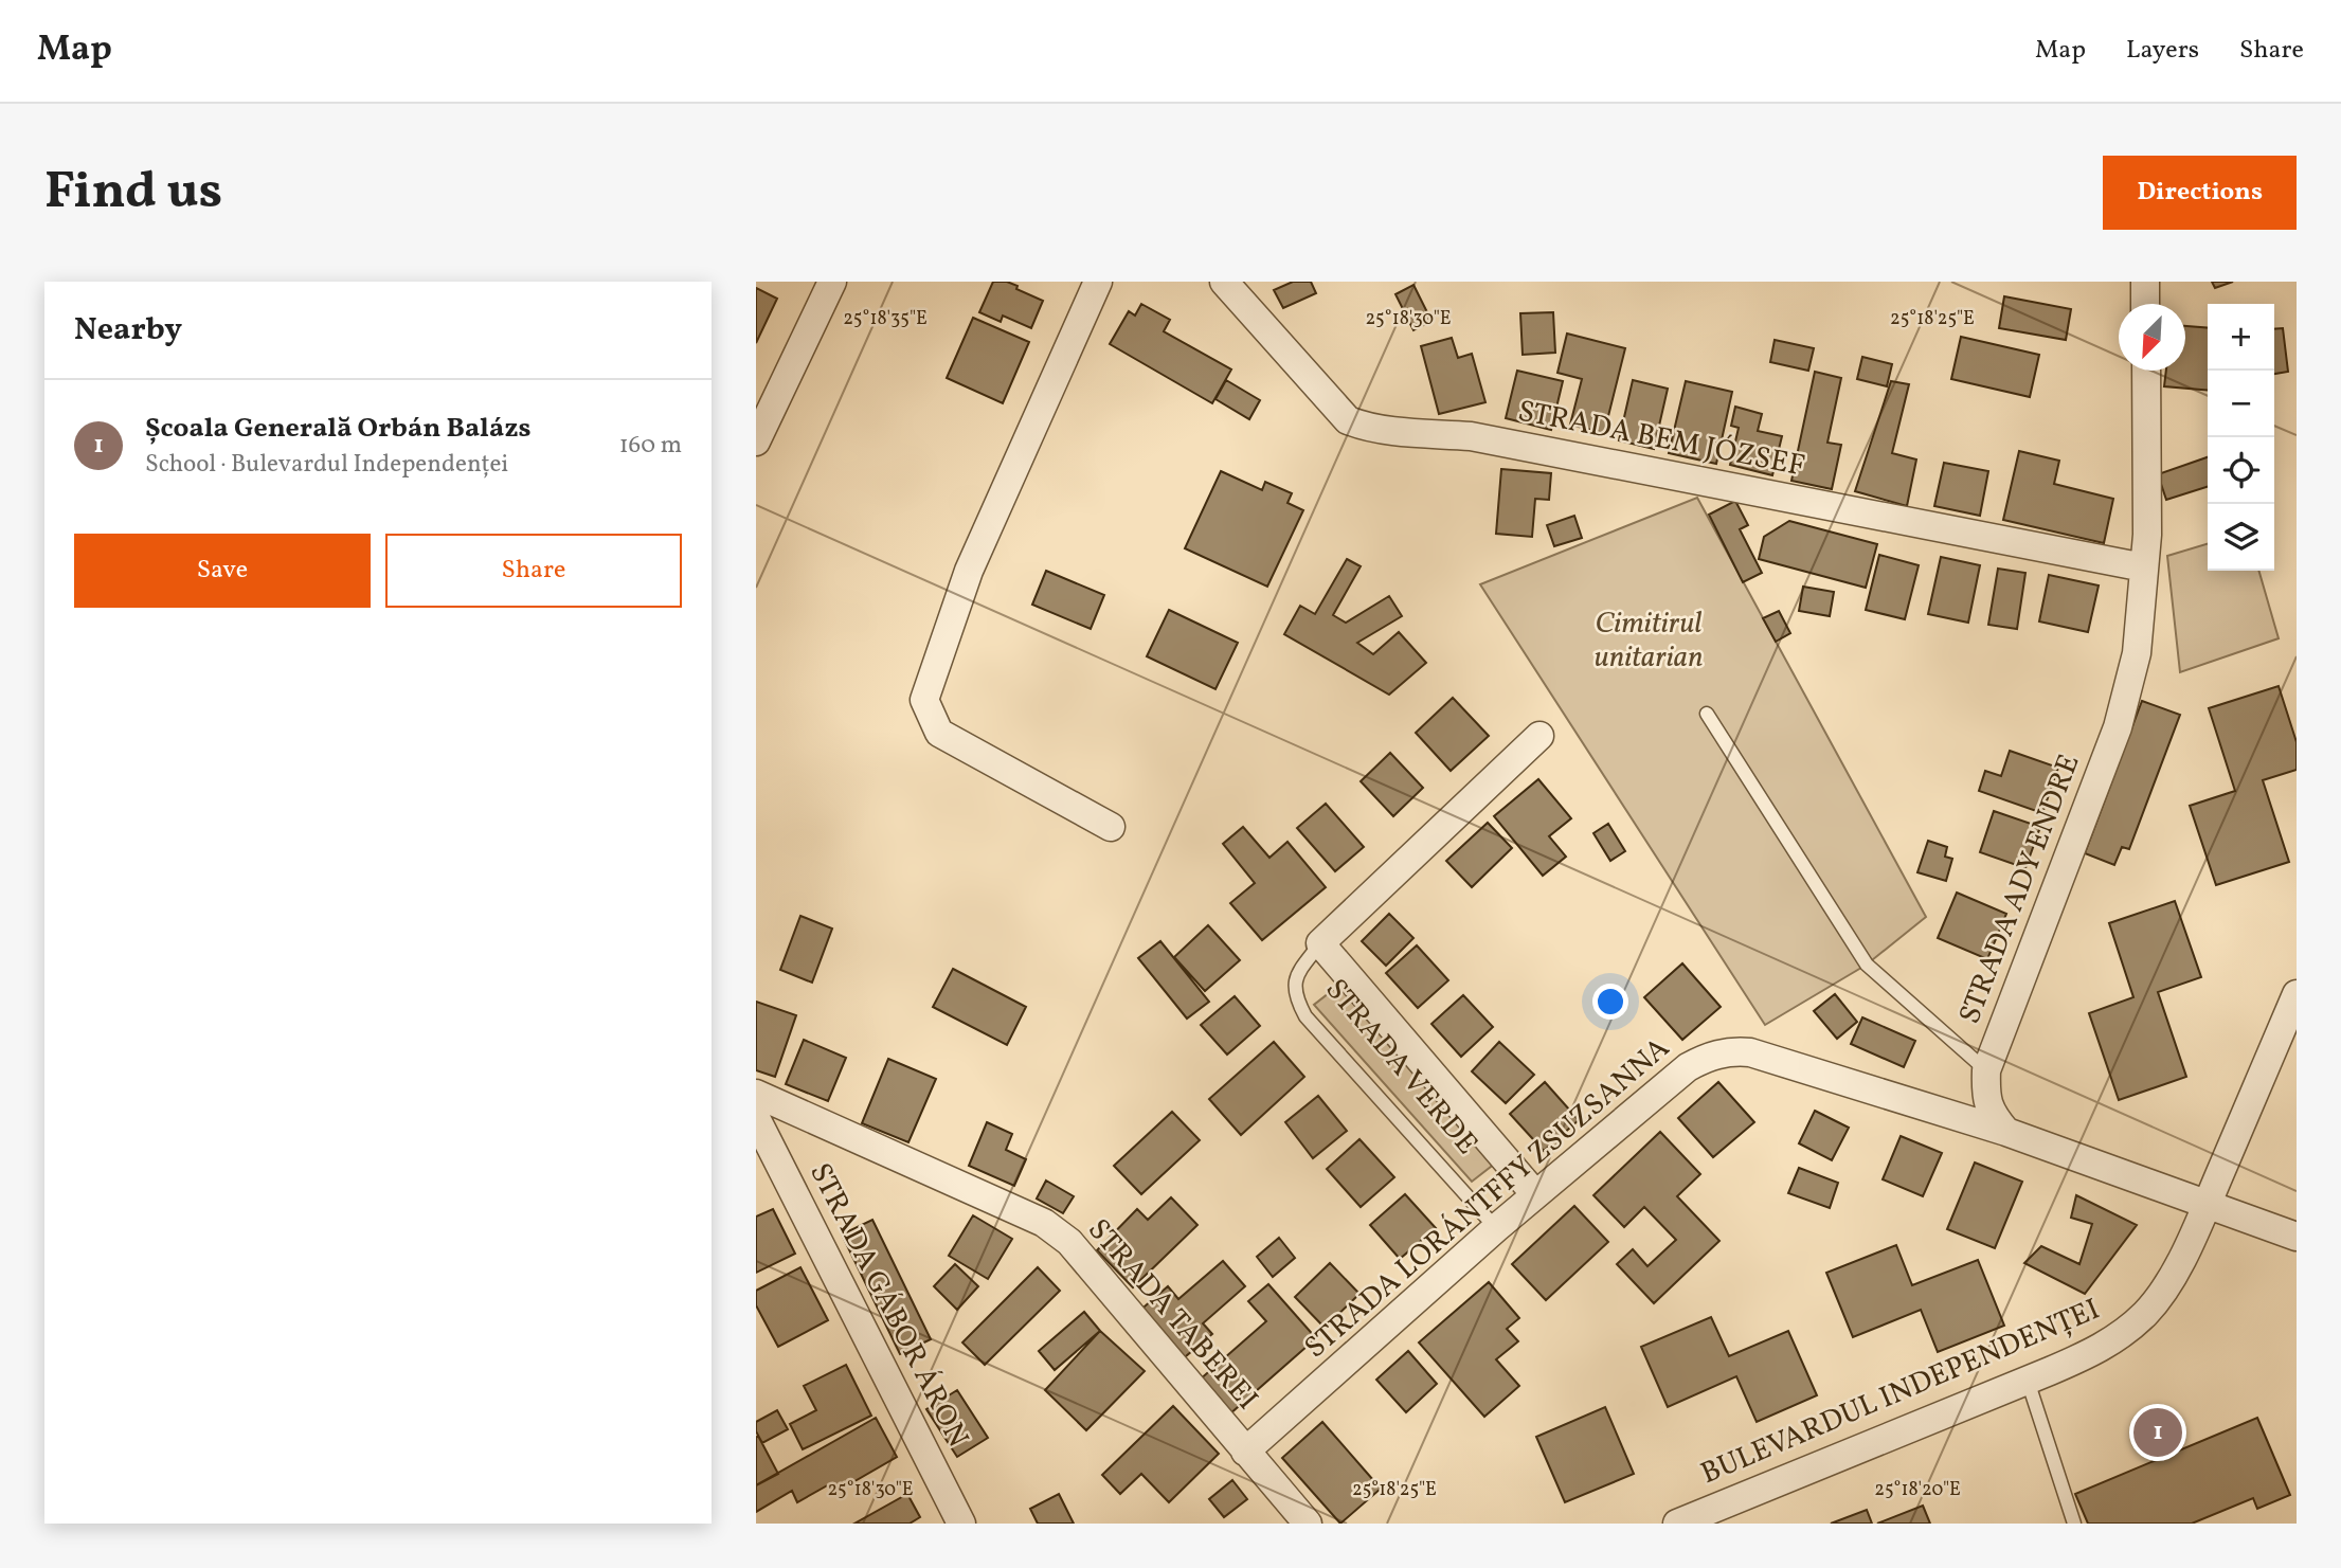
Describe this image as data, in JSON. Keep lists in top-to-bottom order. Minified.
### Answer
{"streets":{"street":["STRADA BEM JÓZSEF","STRADA ADY ENDRE","STRADA VERDE","STRADA LORÁNTFFY ZSUZSANNA","STRADA GÁBOR ÁRON","STRADA TABEREI","BULEVARDUL INDEPENDENȚEI"]},"crossings":[["STRADA BEM JÓZSEF","STRADA ADY ENDRE"],["STRADA ADY ENDRE","STRADA LORÁNTFFY ZSUZSANNA"],["STRADA VERDE","STRADA LORÁNTFFY ZSUZSANNA"],["STRADA LORÁNTFFY ZSUZSANNA","STRADA TABEREI"]],"parks":["Cimitirul unitarian"],"north":"bottom left","page":{"header":"Map","nav":["Map","Layers","Share"],"buttons":["Directions",["Save","Share"]],"title":"Find us","heading":"Nearby","map_buttons":["+","−"],"list":[{"mark":"1","name":"Școala Generală Orbán Balázs","note":"School · Bulevardul Independenței","value":"160 m"}],"pins":"1"},"coordinates":["25°18'35\"E","25°18'30\"E","25°18'25\"E","25°18'20\"E"]}
